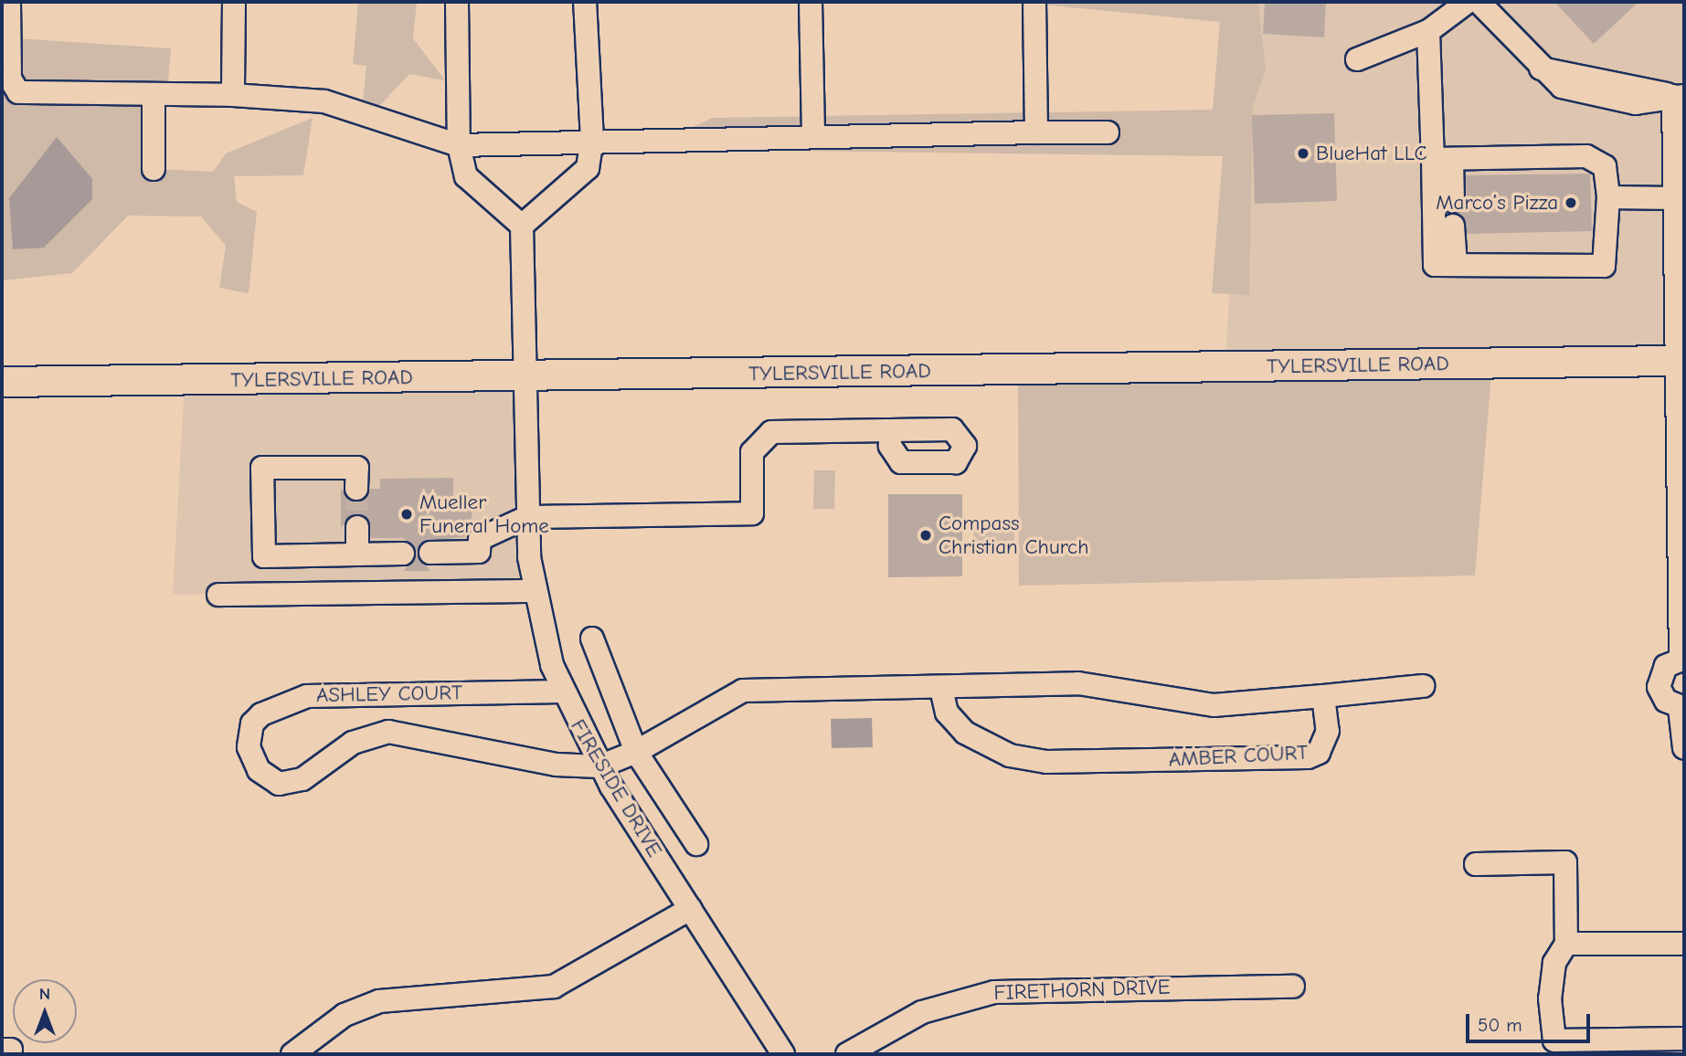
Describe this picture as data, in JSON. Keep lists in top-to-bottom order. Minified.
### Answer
{"streets":{"main road":["TYLERSVILLE ROAD"],"street":["ASHLEY COURT","AMBER COURT","FIRESIDE DRIVE","FIRETHORN DRIVE"]},"crossings":[["TYLERSVILLE ROAD","FIRESIDE DRIVE"],["ASHLEY COURT","FIRESIDE DRIVE"]],"places":["BlueHat LLC","Marco’s Pizza","Mueller Funeral Home","Compass Christian Church"],"scale_bar":"50 m","north":"top"}
